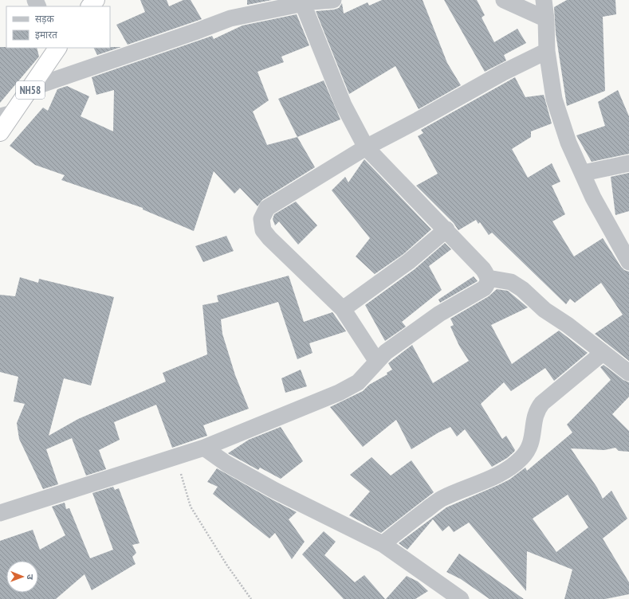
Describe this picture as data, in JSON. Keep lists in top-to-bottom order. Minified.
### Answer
{"streets":{"highway":["NH58"]},"legend":["सड़क","इमारत"],"north":"right"}
